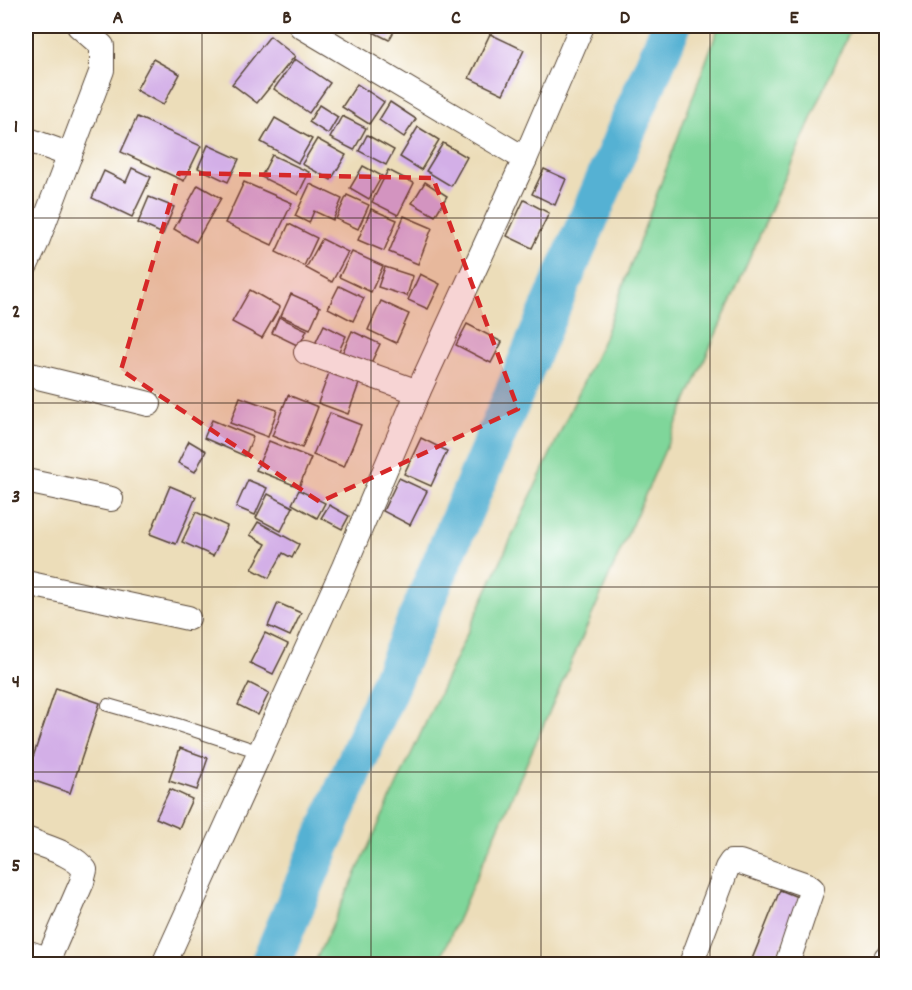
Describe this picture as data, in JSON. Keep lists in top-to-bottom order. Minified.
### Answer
{"grid":{"columns":["A","B","C","D","E"],"rows":["1","2","3","4","5"]}}
